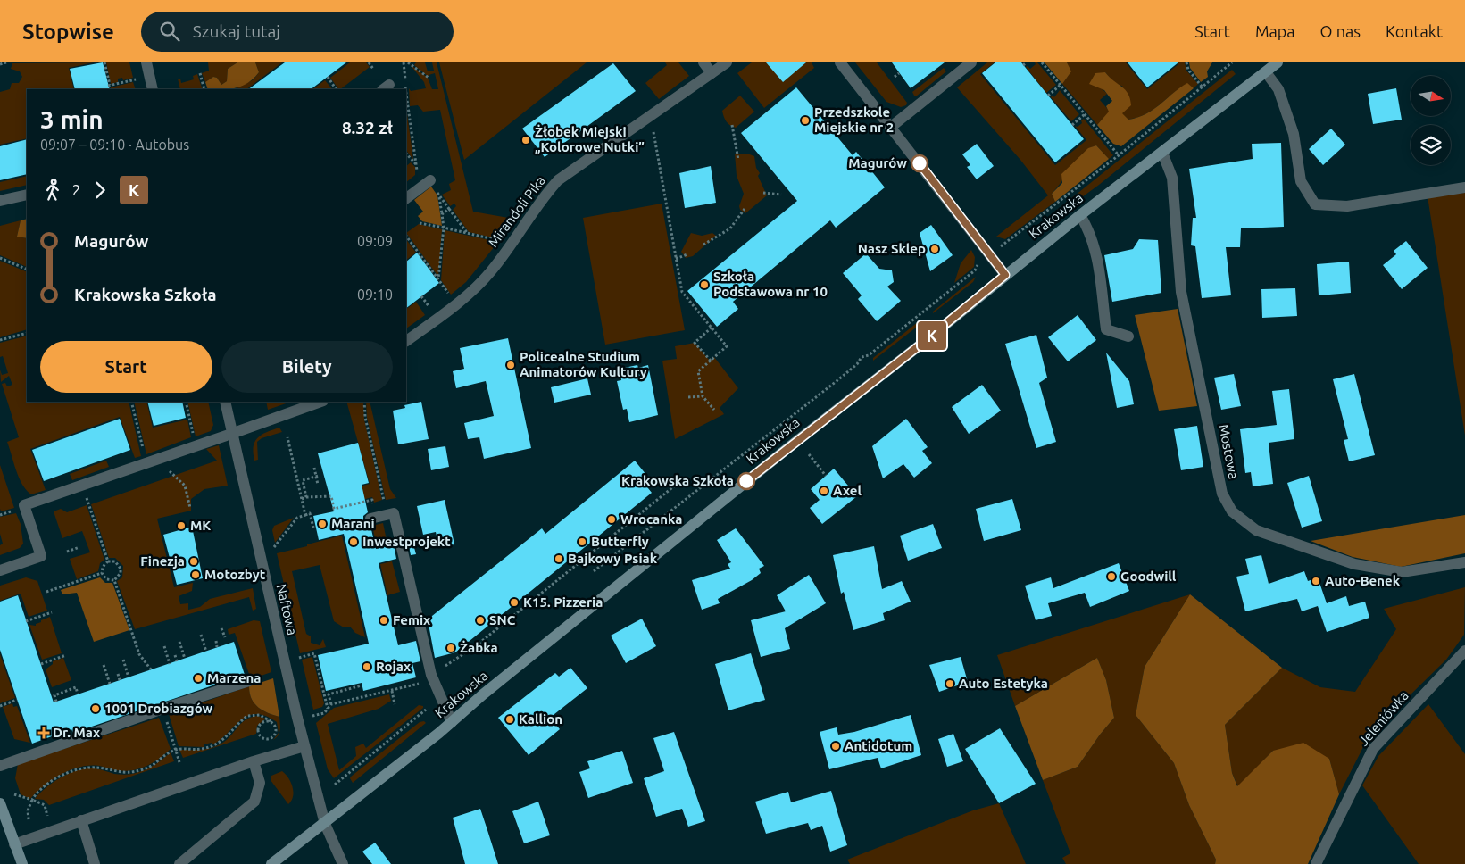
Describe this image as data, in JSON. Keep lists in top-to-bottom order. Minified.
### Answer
{"streets":{"main road":["Krakowska"],"street":["Mirandoli Pika","Mostowa","Naftowa","Jeleniówka"]},"crossings":[["Krakowska","Mostowa"],["Krakowska","Naftowa"]],"places":{"other":["Przedszkole Miejskie nr 2","Żłobek Miejski „Kolorowe Nutki”","Magurów","Nasz Sklep","Szkoła Podstawowa nr 10","Policealne Studium Animatorów Kultury","Krakowska Szkoła","Axel","Wrocanka","Marani","MK","Inwestprojekt","Butterfly","Bajkowy Psiak","Finezja","Motozbyt","Goodwill","Auto-Benek","K15. Pizzeria","Femix","SNC","Żabka","Rojax","Marzena","Auto Estetyka","1001 Drobiazgów","Kallion","Antidotum"],"health":["Dr. Max"]},"lines":["bus line K"],"north":"right","page":{"header":"Stopwise","search":"Szukaj tutaj","nav":["Start","Mapa","O nas","Kontakt"],"on_map":"K","heading":["3 min","09:07 – 09:10 · Autobus","8.32 zł"],"legs":["2","K"],"list":[{"name":"Magurów","value":"09:09"},{"name":"Krakowska Szkoła","value":"09:10"}],"buttons":["Start","Bilety"]}}
